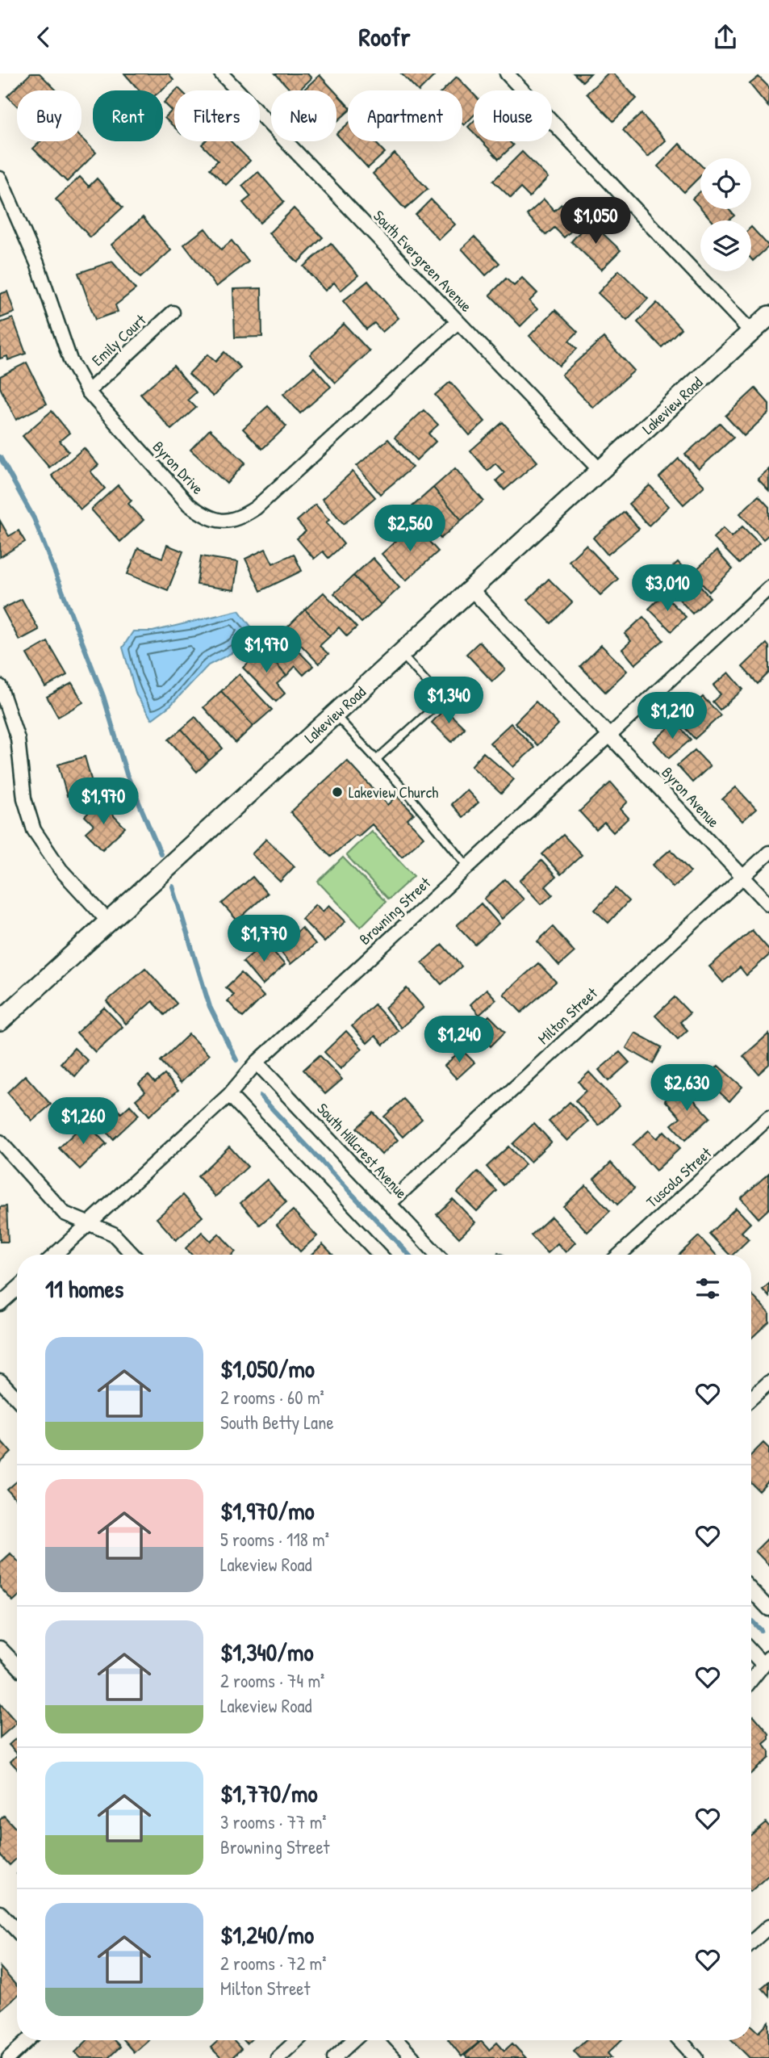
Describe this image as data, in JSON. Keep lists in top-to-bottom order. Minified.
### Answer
{"streets":{"street":["South Evergreen Avenue","Emily Court","Lakeview Road","Byron Drive","Byron Avenue","Browning Street","Milton Street","South Hillcrest Avenue","Tuscola Street"]},"crossings":[["South Evergreen Avenue","Lakeview Road"],["South Evergreen Avenue","Byron Drive"],["Emily Court","Byron Drive"],["Lakeview Road","Byron Avenue"],["Byron Avenue","Browning Street"],["Byron Avenue","Milton Street"],["Browning Street","South Hillcrest Avenue"],["Milton Street","South Hillcrest Avenue"]],"places":["Lakeview Church"],"page":{"header":"Roofr","chip":["Buy","Rent","Filters","New","Apartment","House"],"price":["$1,050","$2,560","$3,010","$1,970","$1,340","$1,210","$1,970","$1,770","$1,240","$2,630","$1,260"],"heading":"11 homes","list":[{"name":"$1,050/mo","note":"2 rooms · 60 m² · South Betty Lane"},{"name":"$1,970/mo","note":"5 rooms · 118 m² · Lakeview Road"},{"name":"$1,340/mo","note":"2 rooms · 74 m² · Lakeview Road"},{"name":"$1,770/mo","note":"3 rooms · 77 m² · Browning Street"},{"name":"$1,240/mo","note":"2 rooms · 72 m² · Milton Street"}]}}
